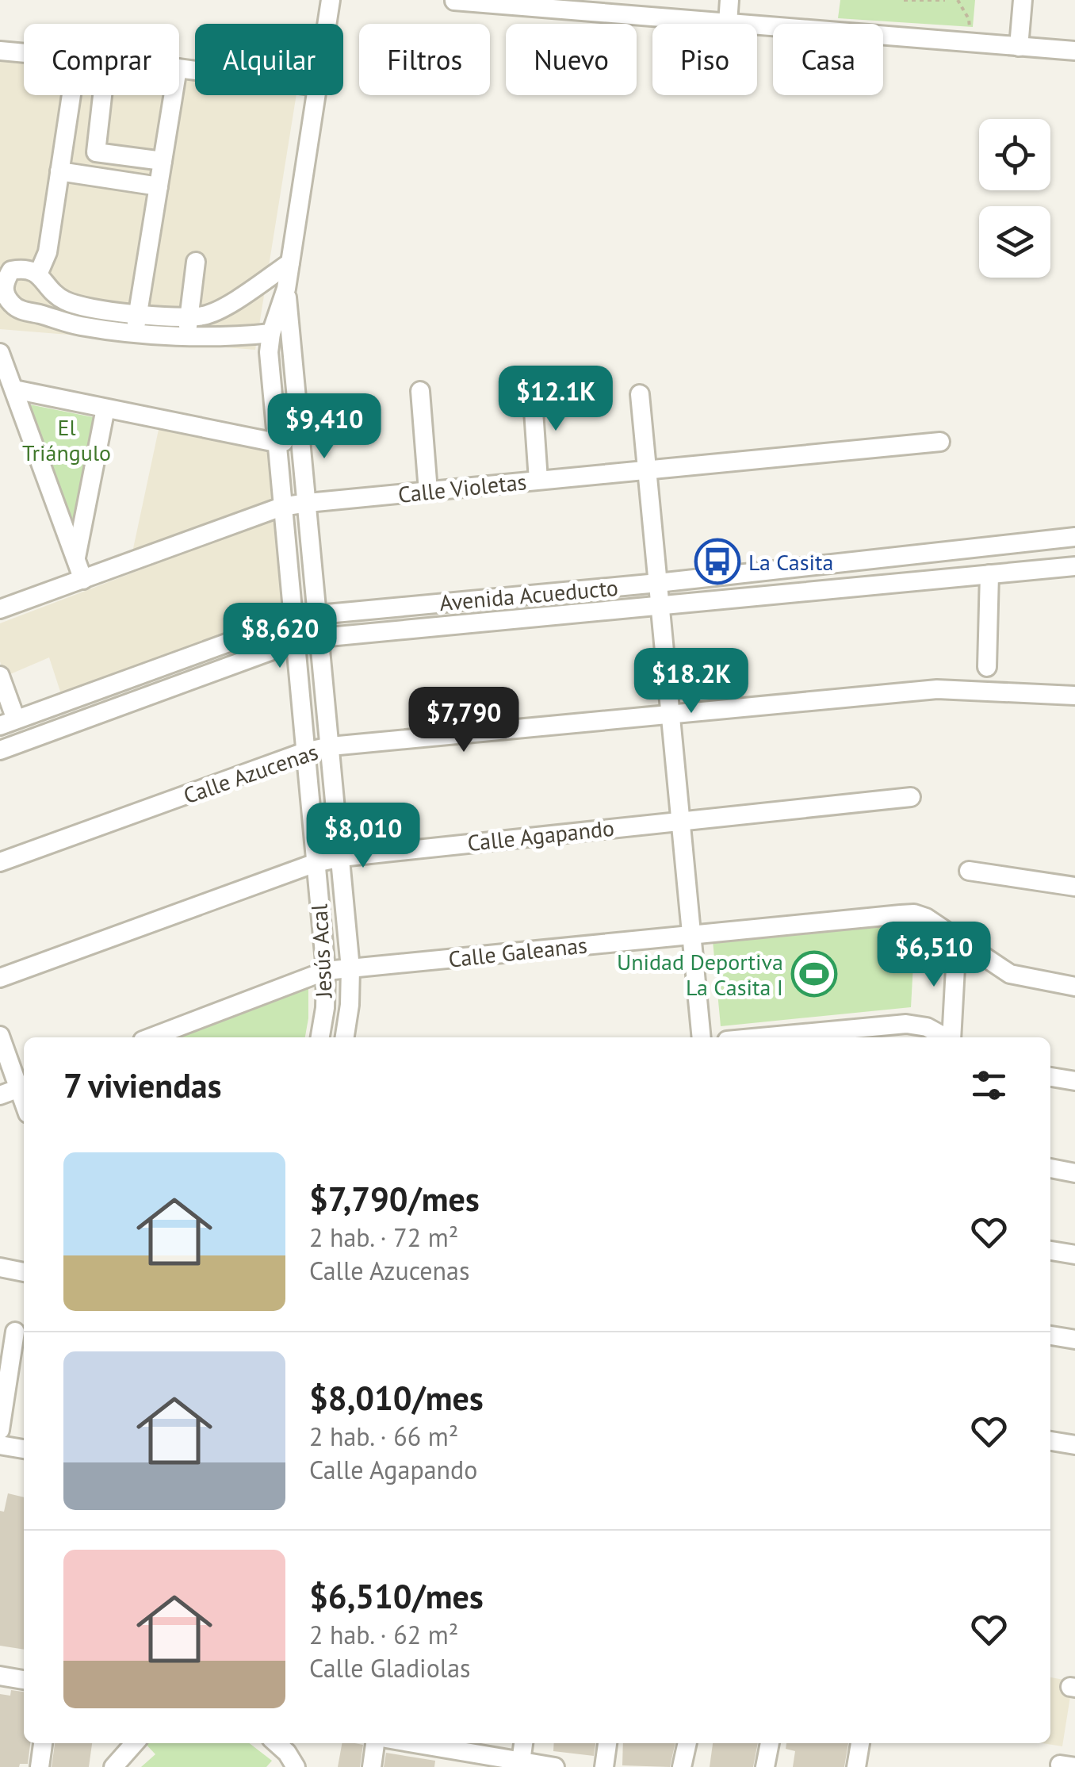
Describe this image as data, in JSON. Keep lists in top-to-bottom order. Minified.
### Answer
{"streets":{"street":["Calle Violetas","Avenida Acueducto","Calle Azucenas","Calle Agapando","Jesús Acal","Calle Galeanas"]},"crossings":[["Calle Violetas","Jesús Acal"],["Avenida Acueducto","Jesús Acal"],["Calle Azucenas","Jesús Acal"],["Calle Agapando","Jesús Acal"],["Jesús Acal","Calle Galeanas"]],"parks":["El Triángulo"],"places":{"bus stop":["La Casita"],"sports":["Unidad Deportiva La Casita I"]},"page":{"chip":["Comprar","Alquilar","Filtros","Nuevo","Piso","Casa"],"price":["$12.1K","$9,410","$8,620","$18.2K","$7,790","$8,010","$6,510"],"heading":"7 viviendas","list":[{"name":"$7,790/mes","note":"2 hab. · 72 m² · Calle Azucenas"},{"name":"$8,010/mes","note":"2 hab. · 66 m² · Calle Agapando"},{"name":"$6,510/mes","note":"2 hab. · 62 m² · Calle Gladiolas"}]}}
